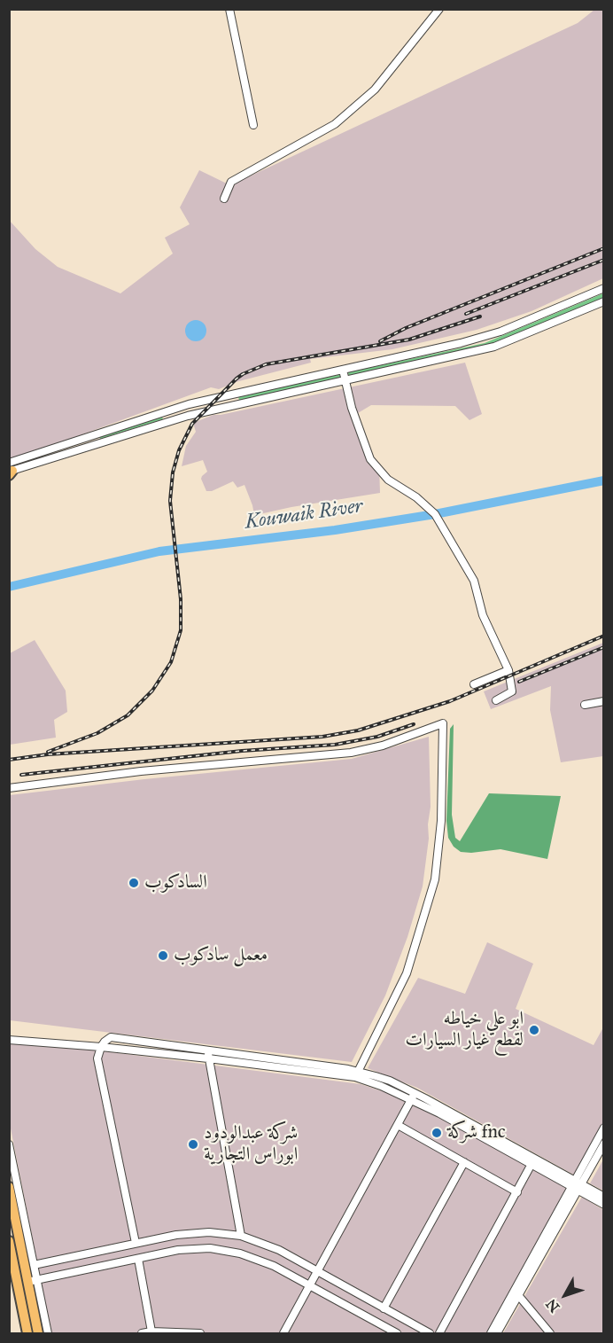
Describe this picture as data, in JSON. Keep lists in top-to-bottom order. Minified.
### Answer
{"water":["Kouwaik River"],"places":["السادكوب","معمل سادكوب","ابو علي خياطه لقطع غيار السيارات","شركة fnc","شركة عبدالودود ابوراس التجارية"],"north":"bottom left"}
